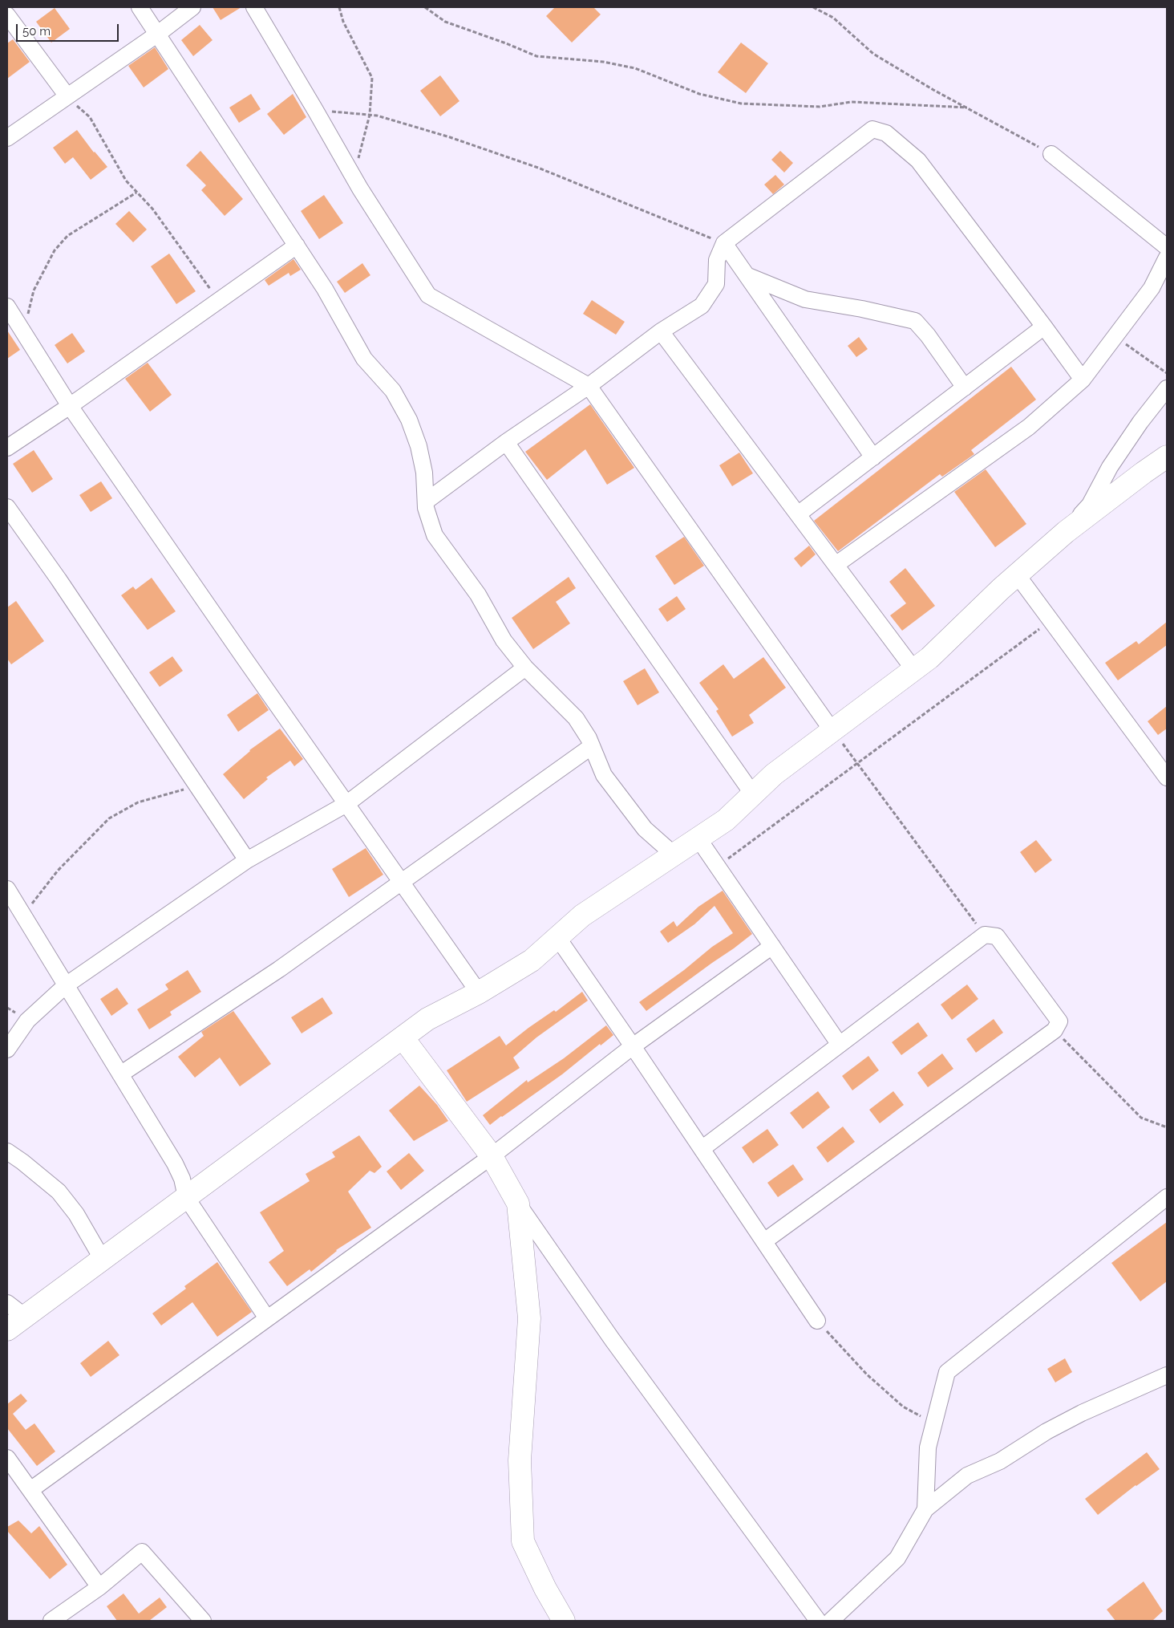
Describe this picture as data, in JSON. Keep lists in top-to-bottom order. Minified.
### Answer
{"scale_bar":"50 m"}
